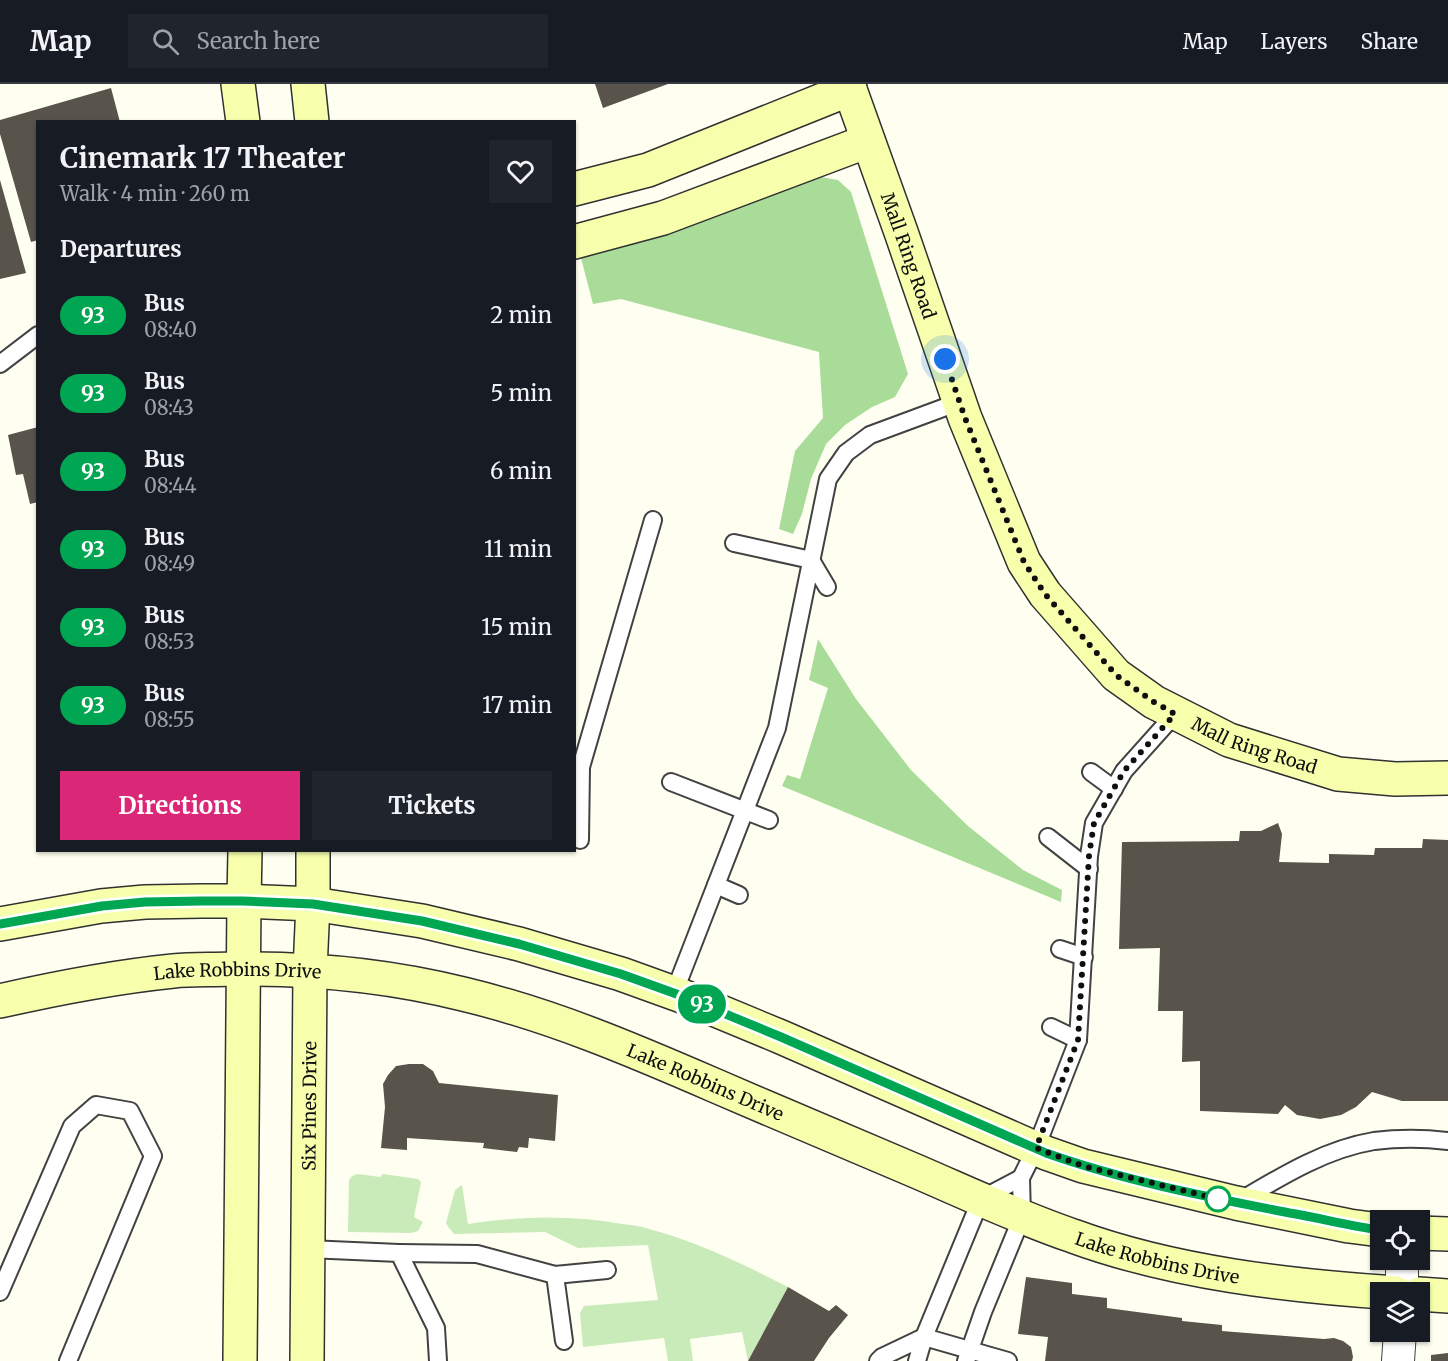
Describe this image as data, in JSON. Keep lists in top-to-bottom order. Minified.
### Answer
{"streets":{"street":["Mall Ring Road","Lake Robbins Drive","Six Pines Drive"]},"crossings":[["Lake Robbins Drive","Six Pines Drive"]],"lines":["bus line 93"],"page":{"header":"Map","search":"Search here","nav":["Map","Layers","Share"],"on_map":"93","heading":[["Cinemark 17 Theater","Walk · 4 min · 260 m"],"Departures"],"list":[{"mark":"93","name":"Bus","note":"08:40","value":"2 min"},{"mark":"93","name":"Bus","note":"08:43","value":"5 min"},{"mark":"93","name":"Bus","note":"08:44","value":"6 min"},{"mark":"93","name":"Bus","note":"08:49","value":"11 min"},{"mark":"93","name":"Bus","note":"08:53","value":"15 min"},{"mark":"93","name":"Bus","note":"08:55","value":"17 min"}],"buttons":["Directions","Tickets"]}}
